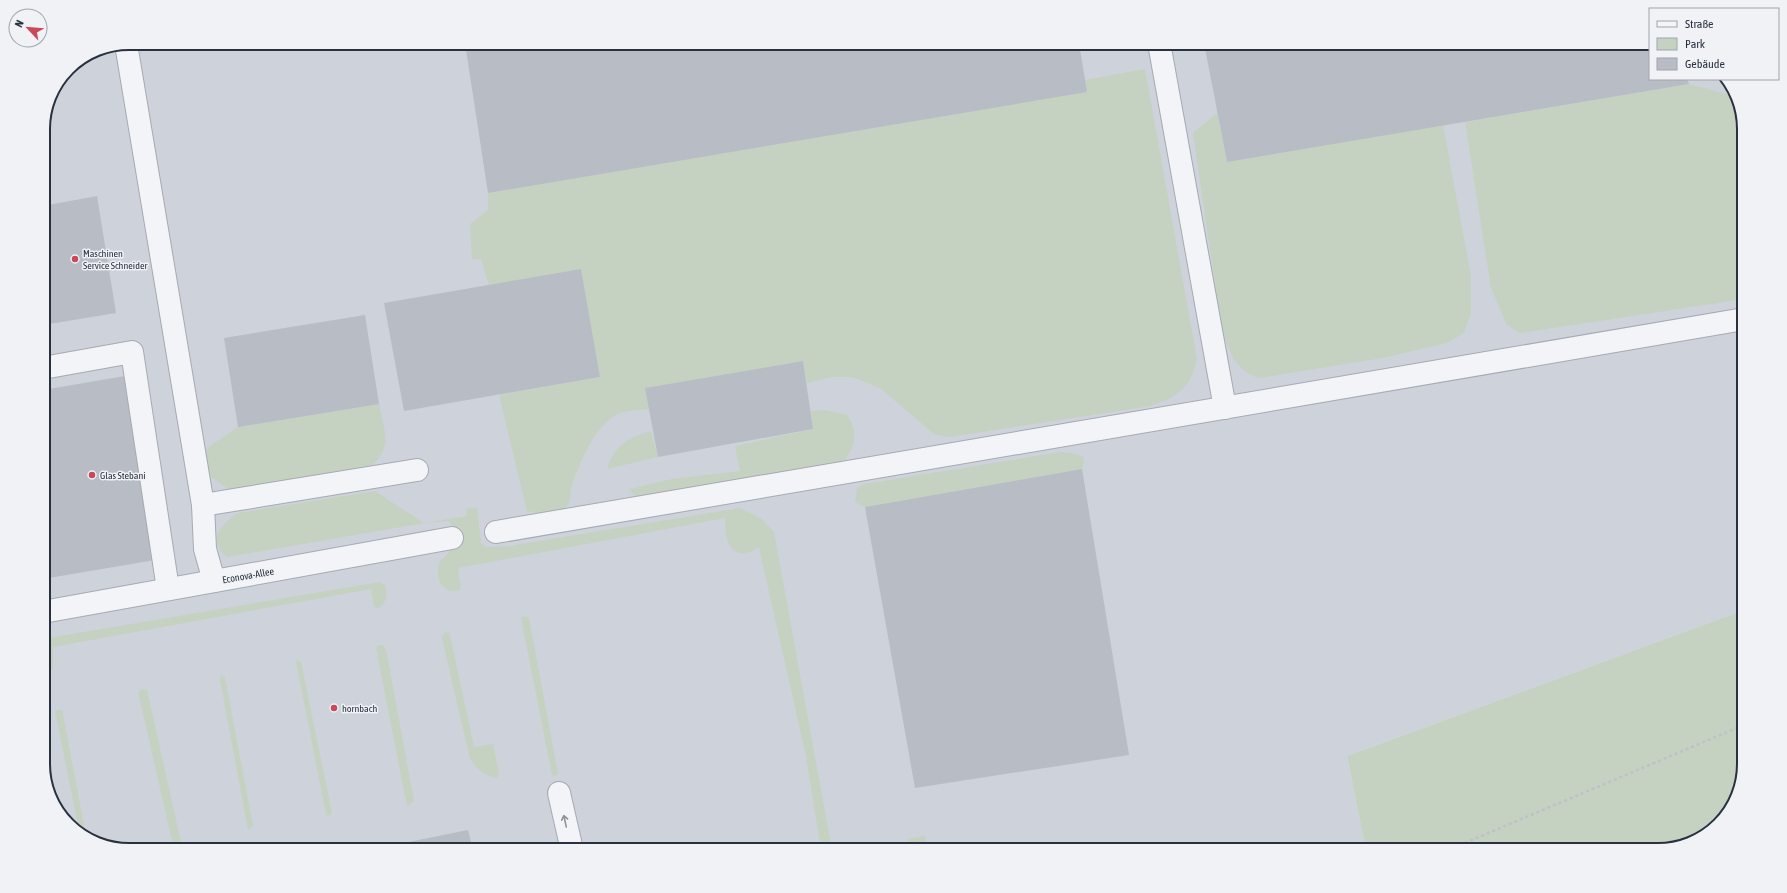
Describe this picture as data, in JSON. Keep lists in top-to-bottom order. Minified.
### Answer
{"streets":{"street":["Econova-Allee"]},"places":["Maschinen Service Schneider","Glas Stebani","hornbach"],"legend":["Straße","Park","Gebäude"],"north":"top left"}
